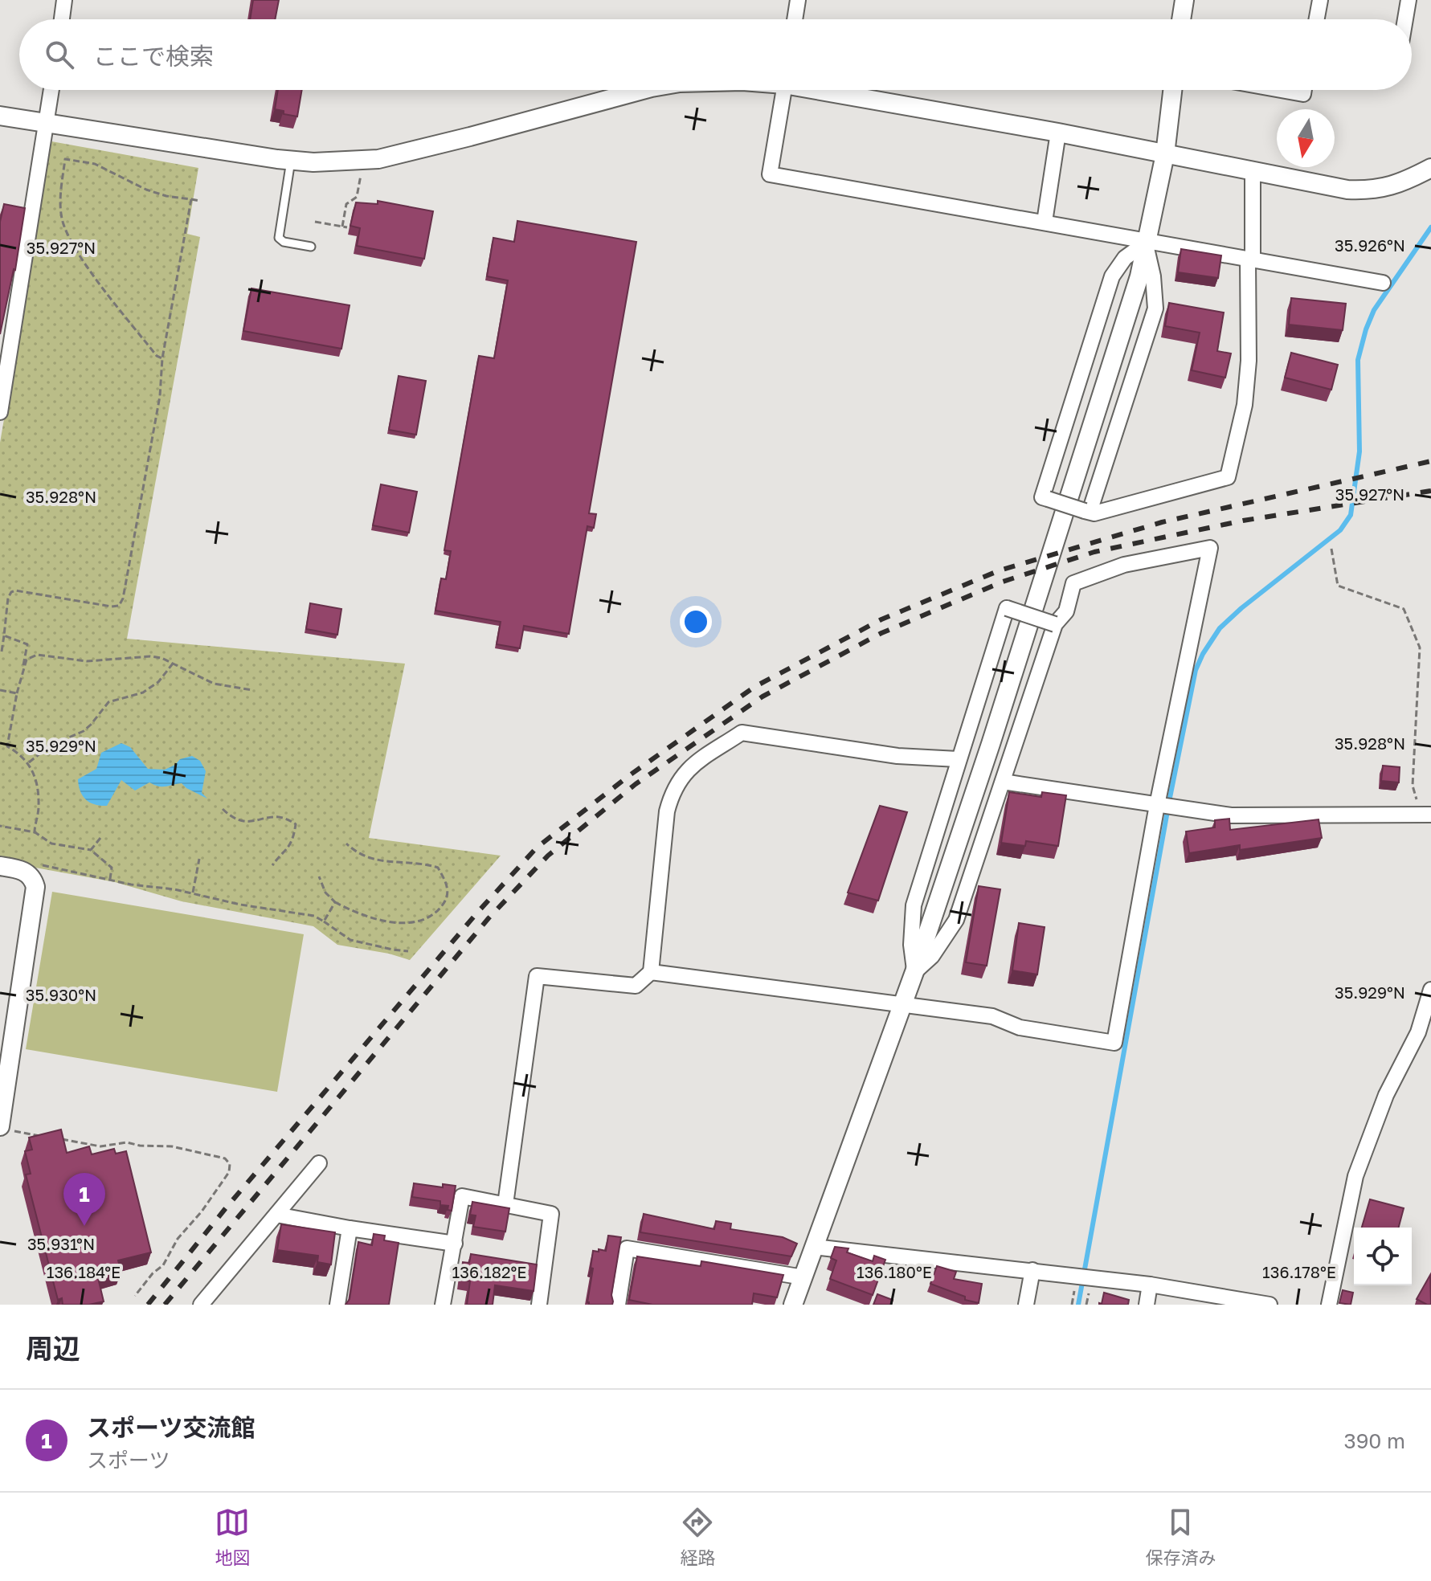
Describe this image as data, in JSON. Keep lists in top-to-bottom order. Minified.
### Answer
{"north":"bottom","page":{"search":"ここで検索","pins":"1","heading":"周辺","list":[{"mark":"1","name":"スポーツ交流館","note":"スポーツ","value":"390 m"}],"nav":["地図","経路","保存済み"]},"coordinates":["35.926°N","35.927°N","35.928°N","35.929°N","35.930°N","35.931°N","136.184°E","136.182°E","136.180°E","136.178°E"]}
